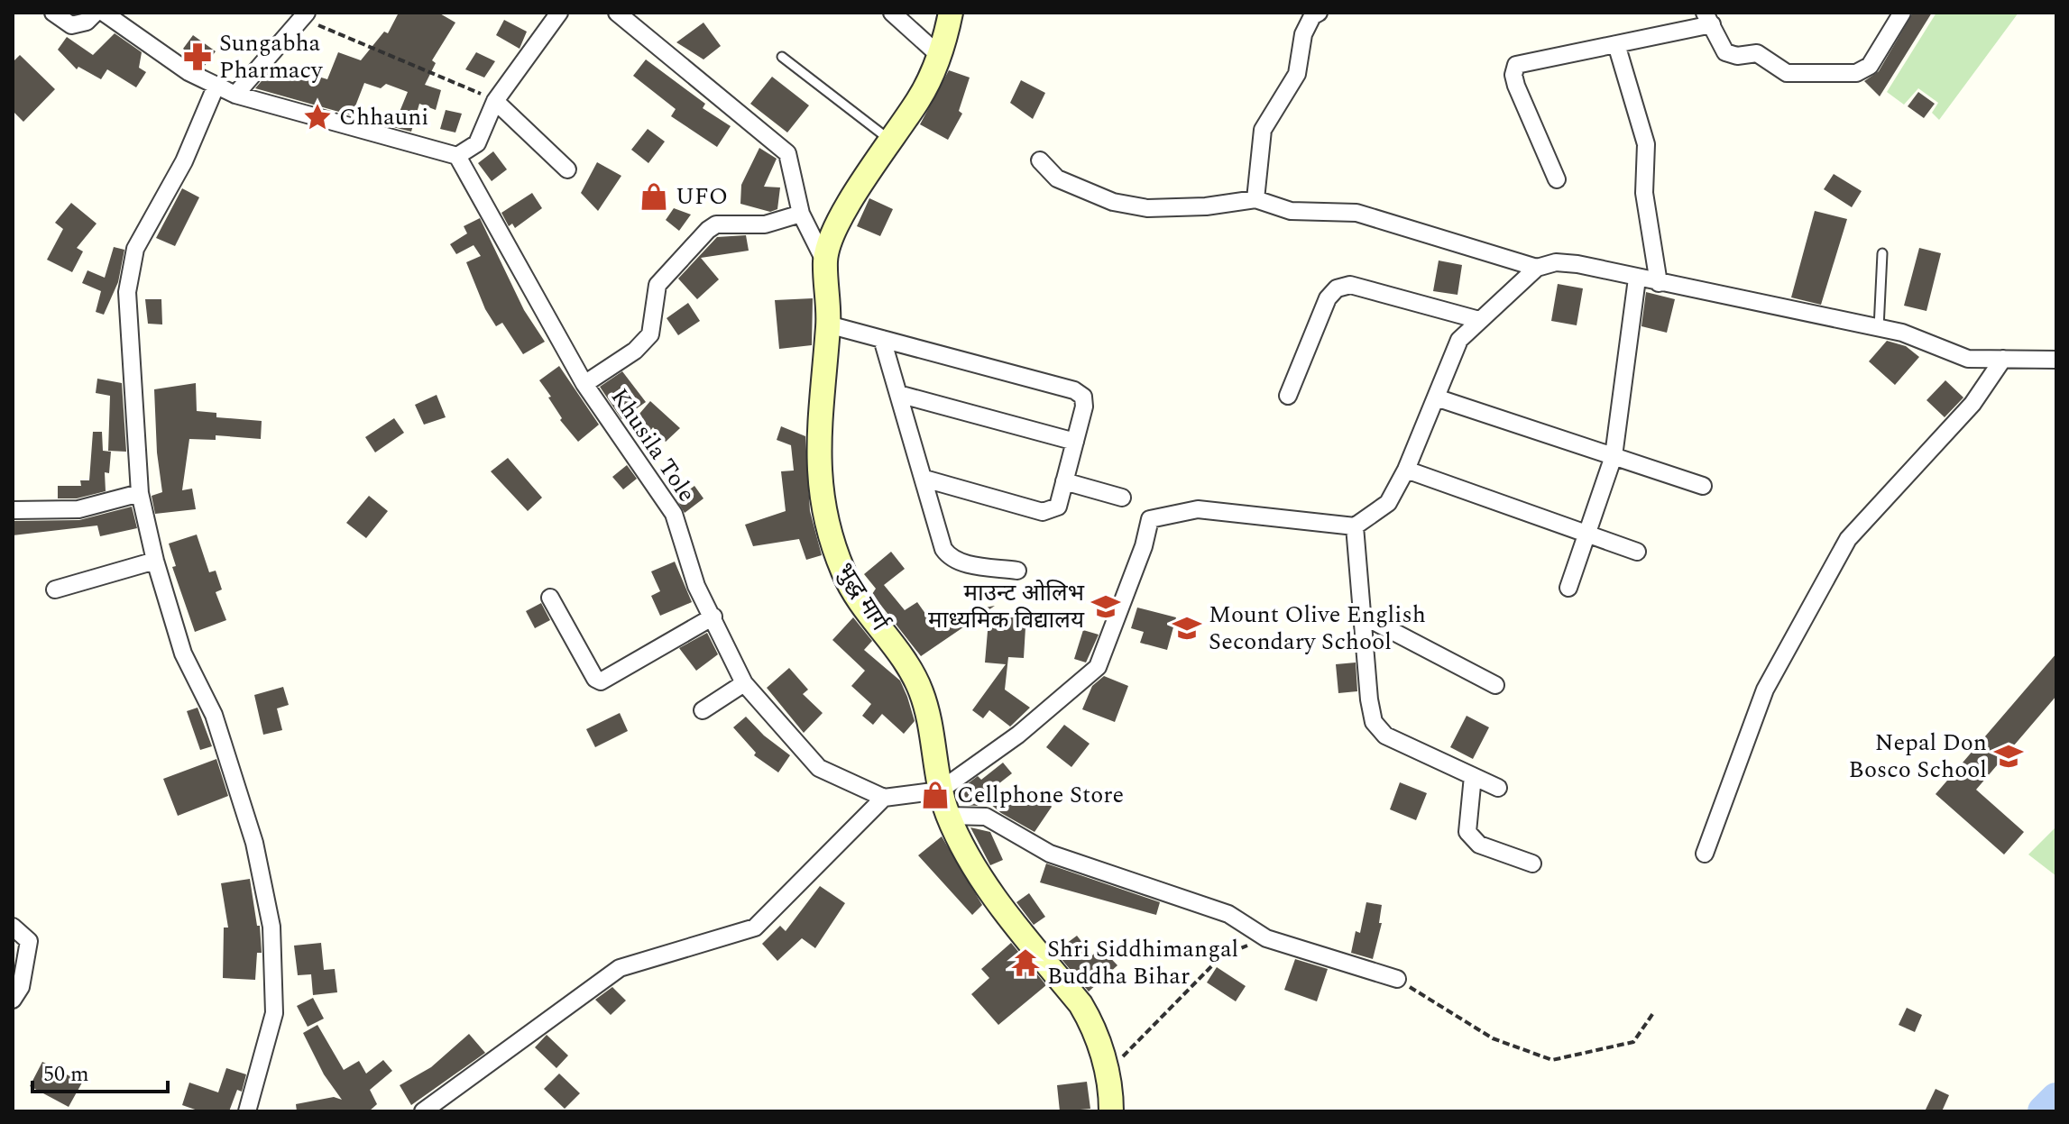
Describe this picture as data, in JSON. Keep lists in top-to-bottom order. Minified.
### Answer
{"streets":{"street":["Khusila Tole","भुद्ध मार्ग"]},"places":{"pharmacy":["Sungabha Pharmacy"],"place":["Chhauni"],"shop":["UFO","Cellphone Store"],"school or university":["माउन्ट ओलिभ माध्यमिक विद्यालय","Mount Olive English Secondary School","Nepal Don Bosco School"],"temple":["Shri Siddhimangal Buddha Bihar"]},"scale_bar":"50 m"}
